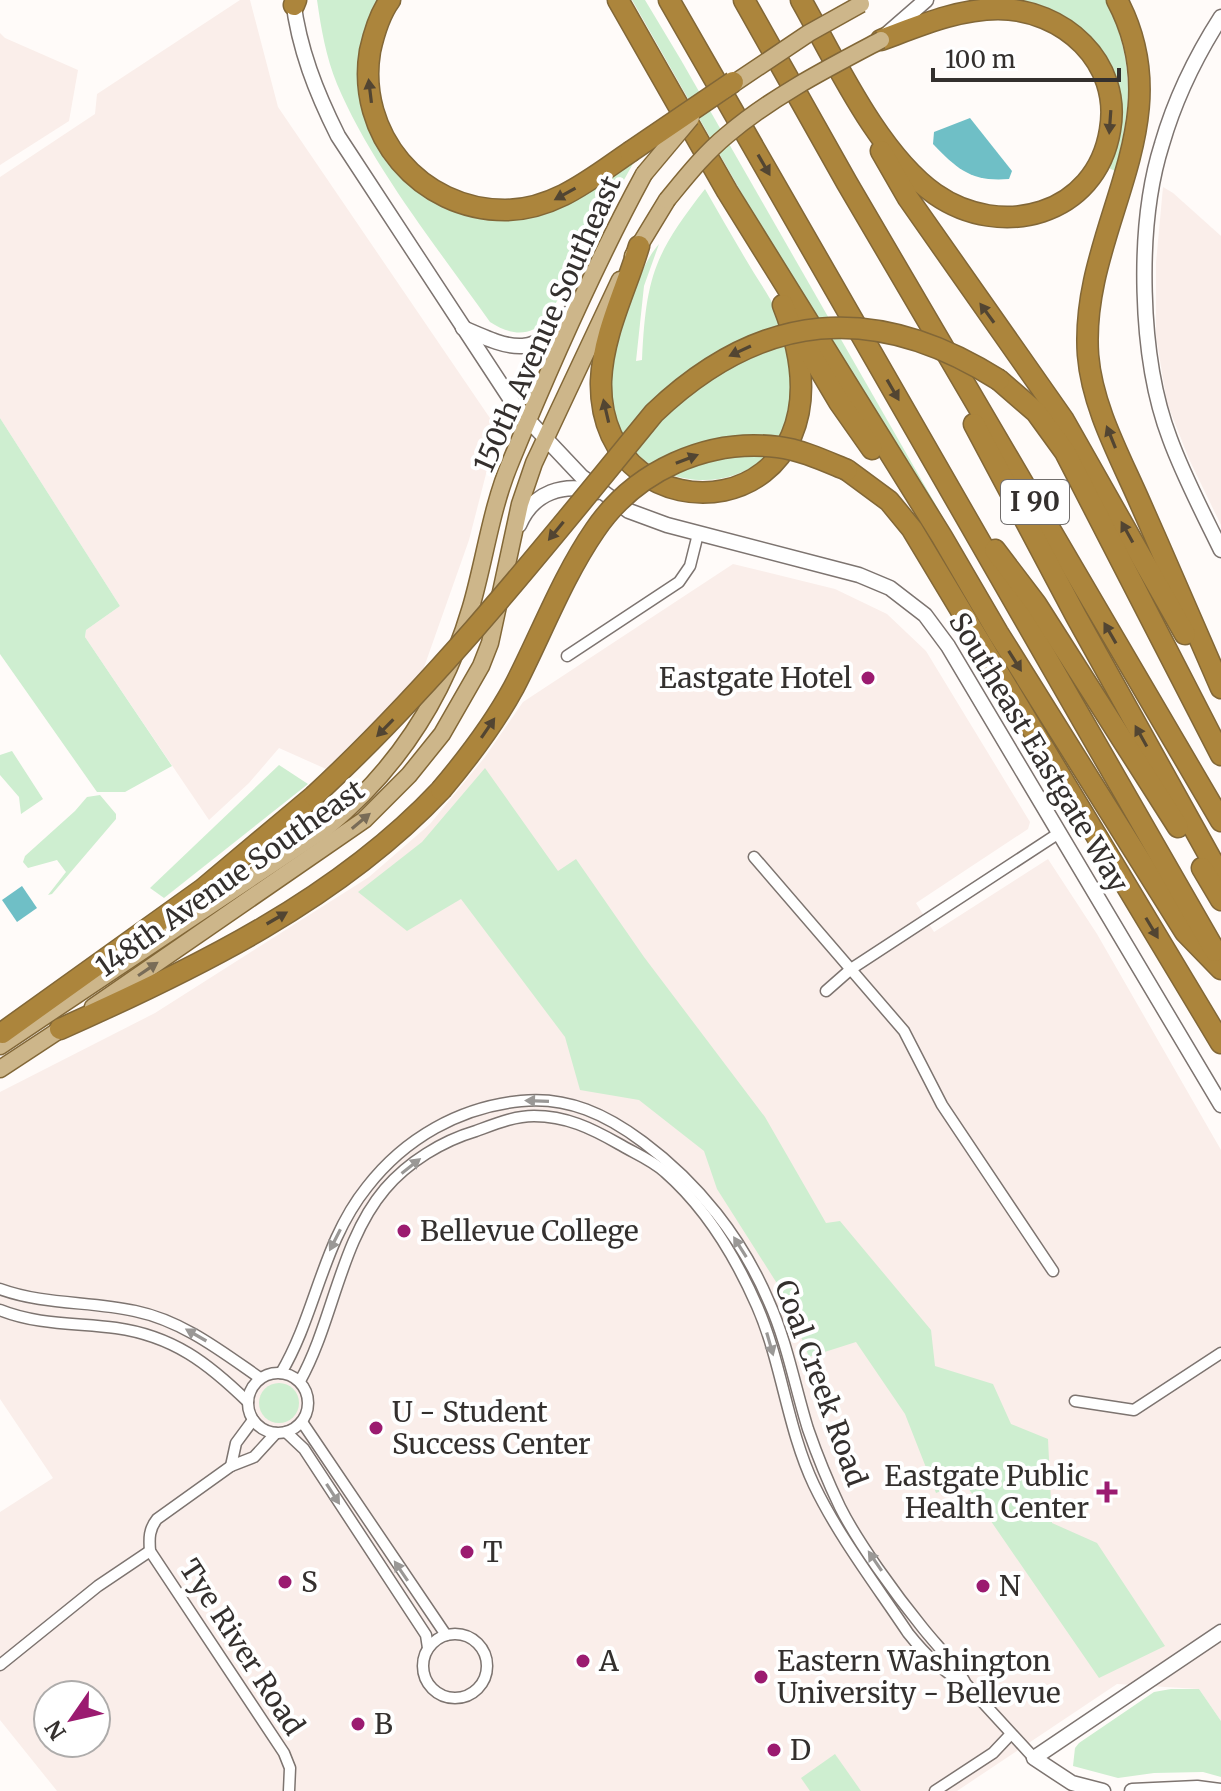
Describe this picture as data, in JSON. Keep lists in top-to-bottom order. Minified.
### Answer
{"streets":{"highway":["I 90"],"main road":["150th Avenue Southeast","Southeast Eastgate Way","148th Avenue Southeast"],"street":["Coal Creek Road","Tye River Road"]},"crossings":[["150th Avenue Southeast","Southeast Eastgate Way"],["150th Avenue Southeast","148th Avenue Southeast"]],"places":{"other":["Eastgate Hotel","Bellevue College","U - Student Success Center","T","S","N","A","Eastern Washington University - Bellevue","B","D"],"health":["Eastgate Public Health Center"]},"scale_bar":"100 m","north":"bottom left"}
